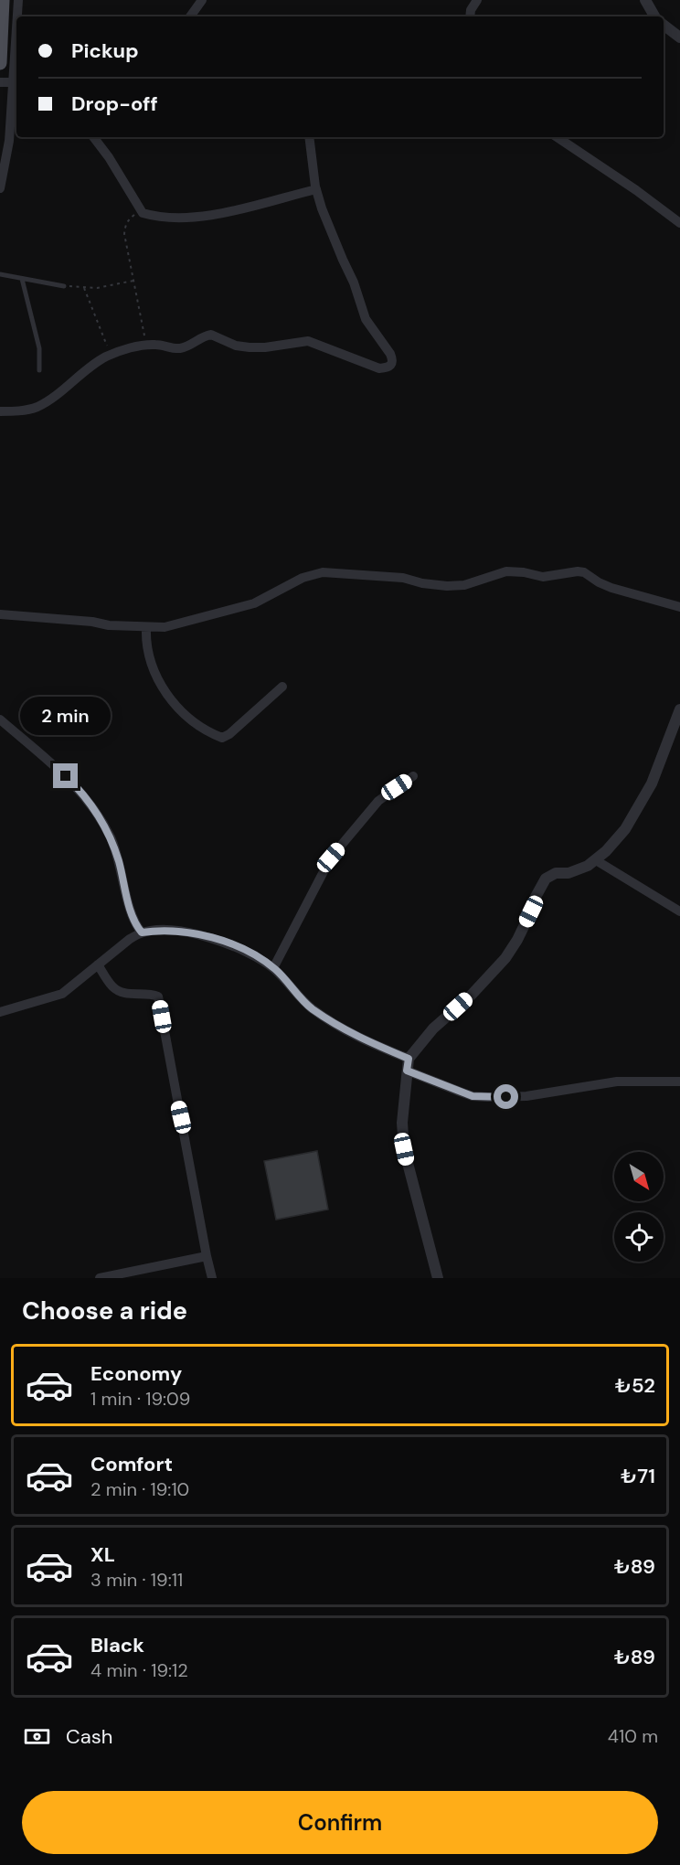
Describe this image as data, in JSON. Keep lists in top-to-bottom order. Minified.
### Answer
{"north":"bottom right","page":{"banner":["Pickup","Drop-off"],"bubble":"2 min","heading":"Choose a ride","list":[{"name":"Economy","note":"1 min · 19:09","value":"₺52"},{"name":"Comfort","note":"2 min · 19:10","value":"₺71"},{"name":"XL","note":"3 min · 19:11","value":"₺89"},{"name":"Black","note":"4 min · 19:12","value":"₺89"}],"pay":["Cash","410 m"],"buttons":"Confirm"}}
